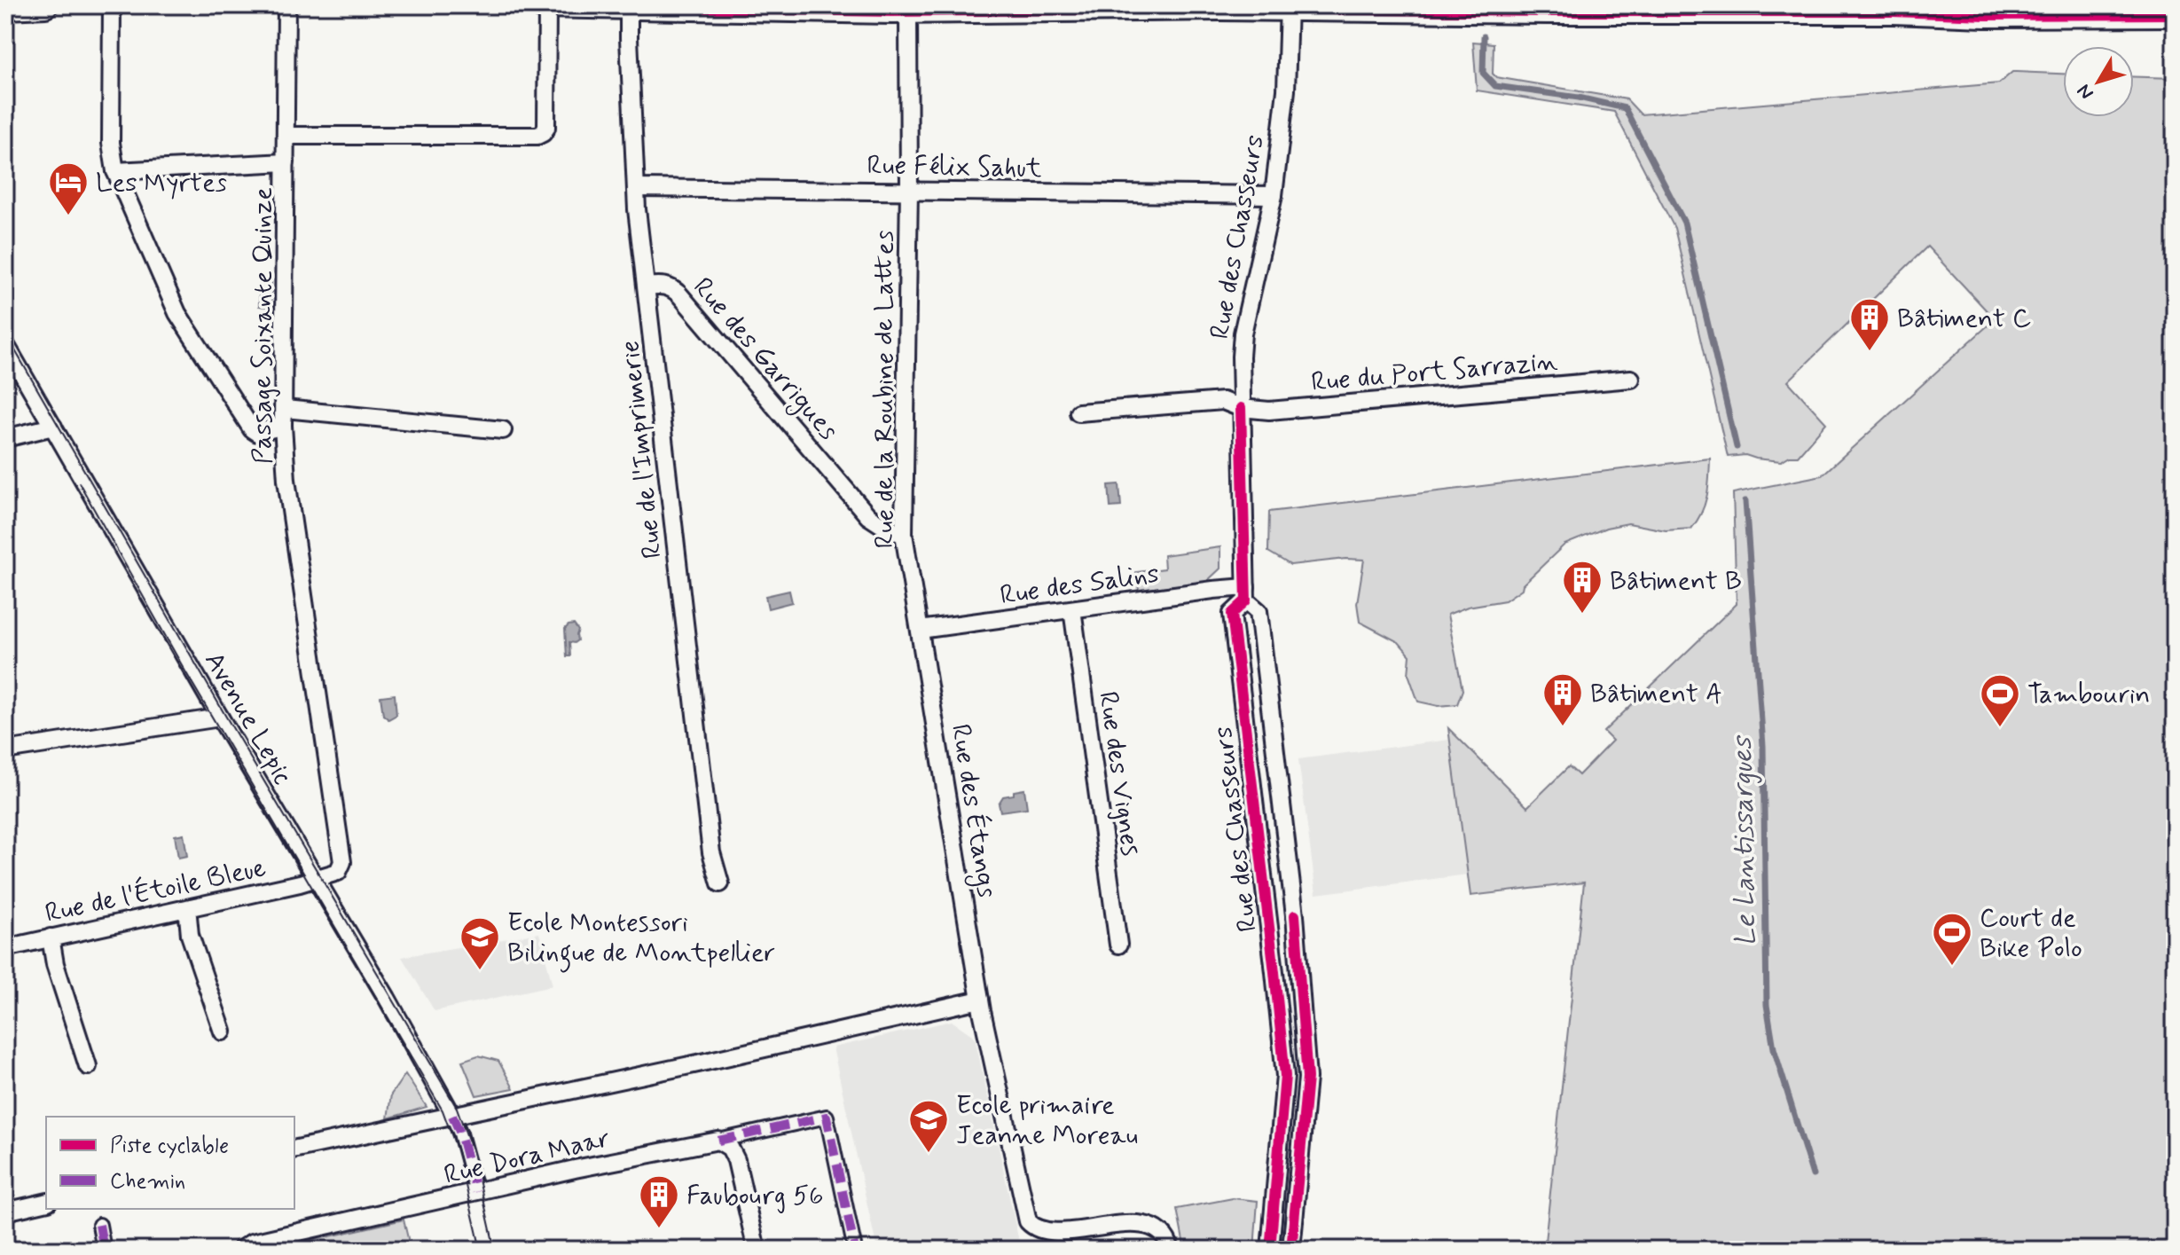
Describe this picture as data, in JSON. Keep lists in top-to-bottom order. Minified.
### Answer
{"streets":{"street":["Rue Félix Sahut","Rue des Chasseurs","Passage Soixante Quinze","Rue des Garrigues","Rue du Port Sarrazin","Rue de la Roubine de Lattes","Rue de l'Imprimerie","Rue des Salins","Avenue Lepic","Rue des Vignes","Rue des Étangs","Rue de l'Étoile Bleue","Rue Dora Maar"]},"crossings":[["Rue Félix Sahut","Rue des Chasseurs"],["Rue Félix Sahut","Rue de la Roubine de Lattes"],["Rue Félix Sahut","Rue de l'Imprimerie"],["Rue des Chasseurs","Rue du Port Sarrazin"],["Rue des Chasseurs","Rue des Salins"],["Passage Soixante Quinze","Avenue Lepic"],["Passage Soixante Quinze","Rue de l'Étoile Bleue"],["Rue des Garrigues","Rue de la Roubine de Lattes"],["Rue des Garrigues","Rue de l'Imprimerie"],["Rue de la Roubine de Lattes","Rue des Salins"],["Rue de la Roubine de Lattes","Rue des Étangs"],["Rue des Salins","Rue des Vignes"],["Rue des Salins","Rue des Étangs"],["Avenue Lepic","Rue de l'Étoile Bleue"]],"water":["Le Lantissargues"],"places":{"hotel":["Les Myrtes"],"building":["Bâtiment C","Bâtiment B","Bâtiment A","Faubourg 56"],"sports":["Tambourin","Court de Bike Polo"],"school or university":["Ecole Montessori Bilingue de Montpellier","Ecole primaire Jeanne Moreau"]},"legend":["Piste cyclable","Chemin"],"north":"bottom left"}
